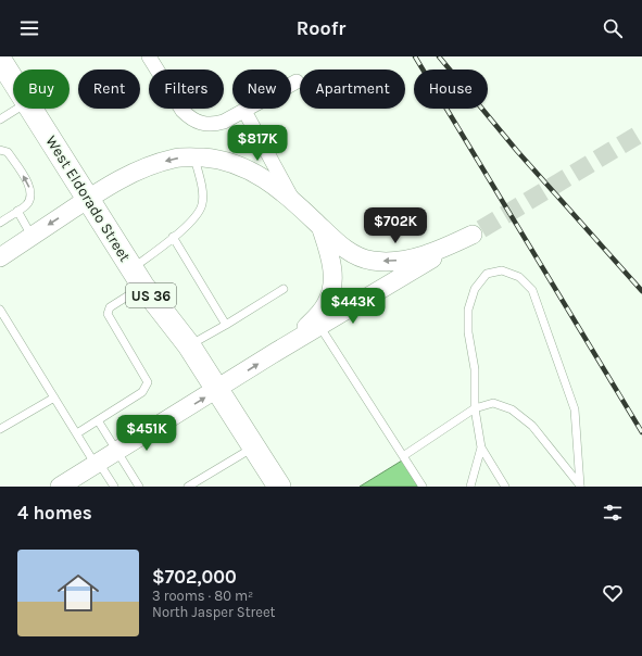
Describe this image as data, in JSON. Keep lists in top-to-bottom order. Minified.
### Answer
{"streets":{"main road":["West Eldorado Street","US 36"]},"page":{"header":"Roofr","chip":["Buy","Rent","Filters","New","Apartment","House"],"price":["$817K","$702K","$443K","$451K"],"heading":"4 homes","list":[{"name":"$702,000","note":"3 rooms · 80 m² · North Jasper Street"}]}}
